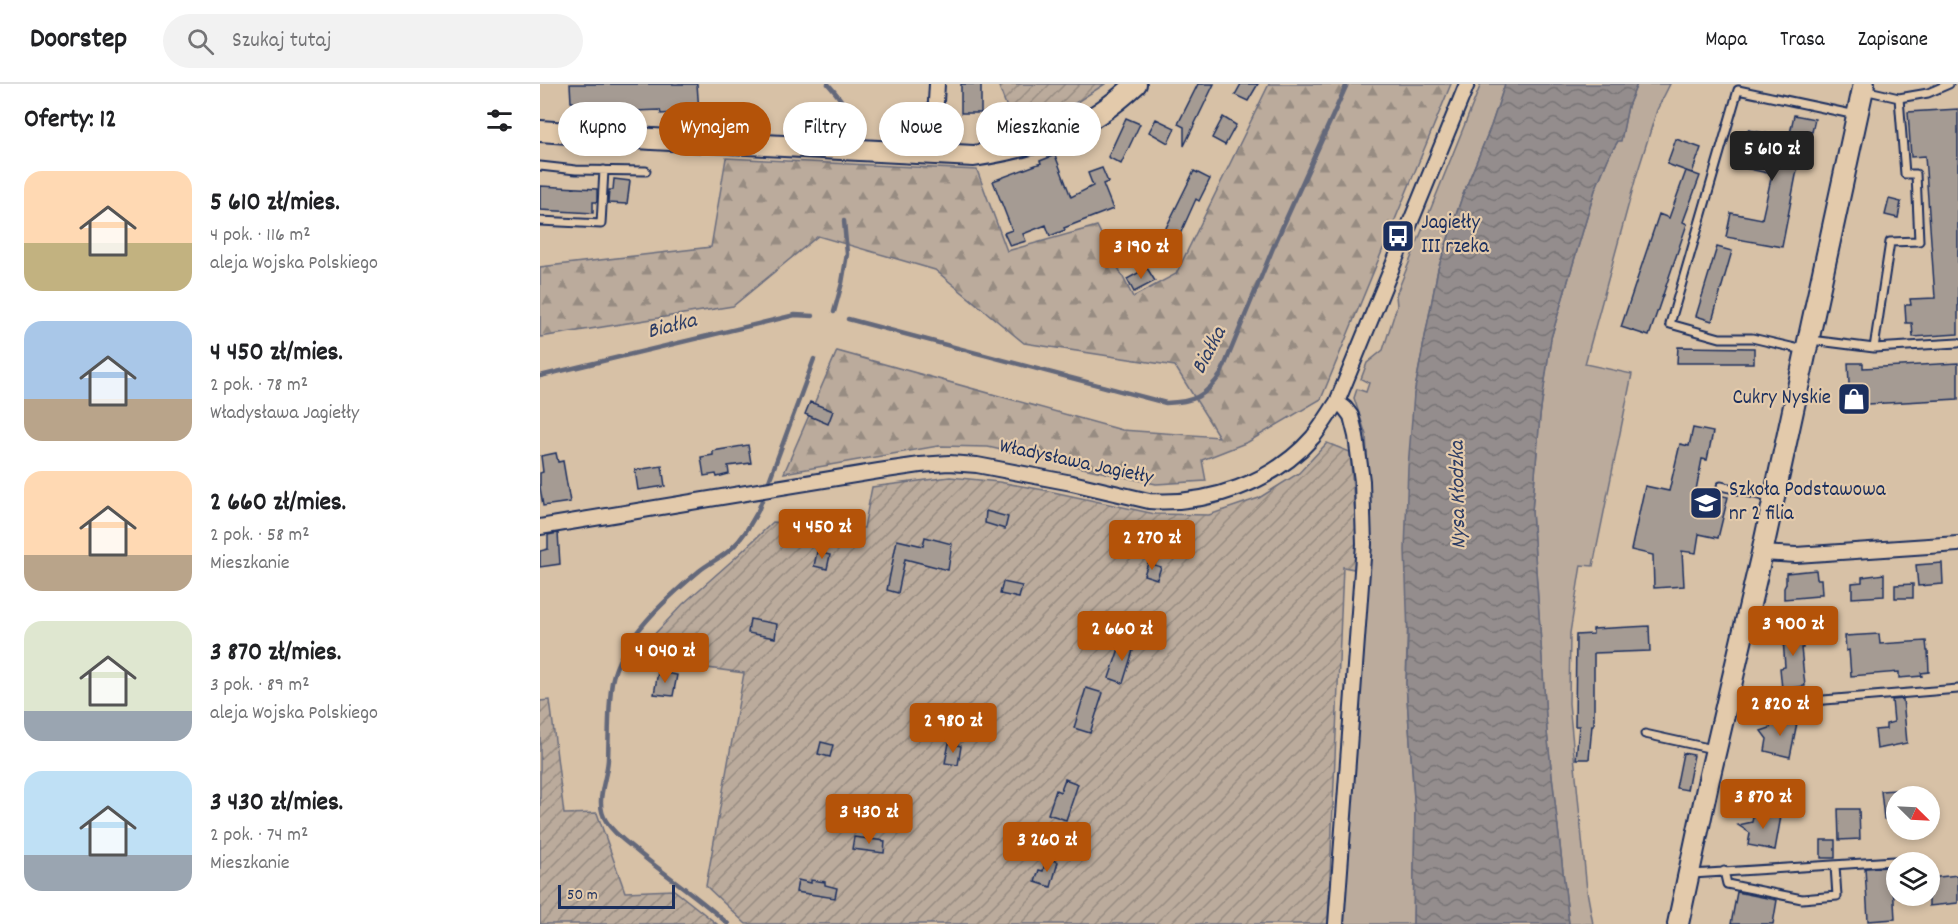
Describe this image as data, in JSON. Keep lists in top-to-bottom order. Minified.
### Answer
{"streets":{"street":["Władysława Jagiełły"]},"water":["Białka","Nysa Kłodzka"],"places":{"bus stop":["Jagiełły III rzeka"],"shop":["Cukry Nyskie"],"school or university":["Szkoła Podstawowa nr 2 filia"]},"scale_bar":"50 m","north":"bottom right","page":{"header":"Doorstep","search":"Szukaj tutaj","nav":["Mapa","Trasa","Zapisane"],"heading":"Oferty: 12","chip":["Kupno","Wynajem","Filtry","Nowe","Mieszkanie"],"price":["5 610 zł","3 190 zł","4 450 zł","2 270 zł","3 900 zł","2 660 zł","4 040 zł","2 820 zł","2 980 zł","3 870 zł","3 430 zł","3 260 zł"],"list":[{"name":"5 610 zł/mies.","note":"4 pok. · 116 m² · aleja Wojska Polskiego"},{"name":"4 450 zł/mies.","note":"2 pok. · 78 m² · Władysława Jagiełły"},{"name":"2 660 zł/mies.","note":"2 pok. · 58 m² · Mieszkanie"},{"name":"3 870 zł/mies.","note":"3 pok. · 89 m² · aleja Wojska Polskiego"},{"name":"3 430 zł/mies.","note":"2 pok. · 74 m² · Mieszkanie"}],"scale":"50 m"}}
